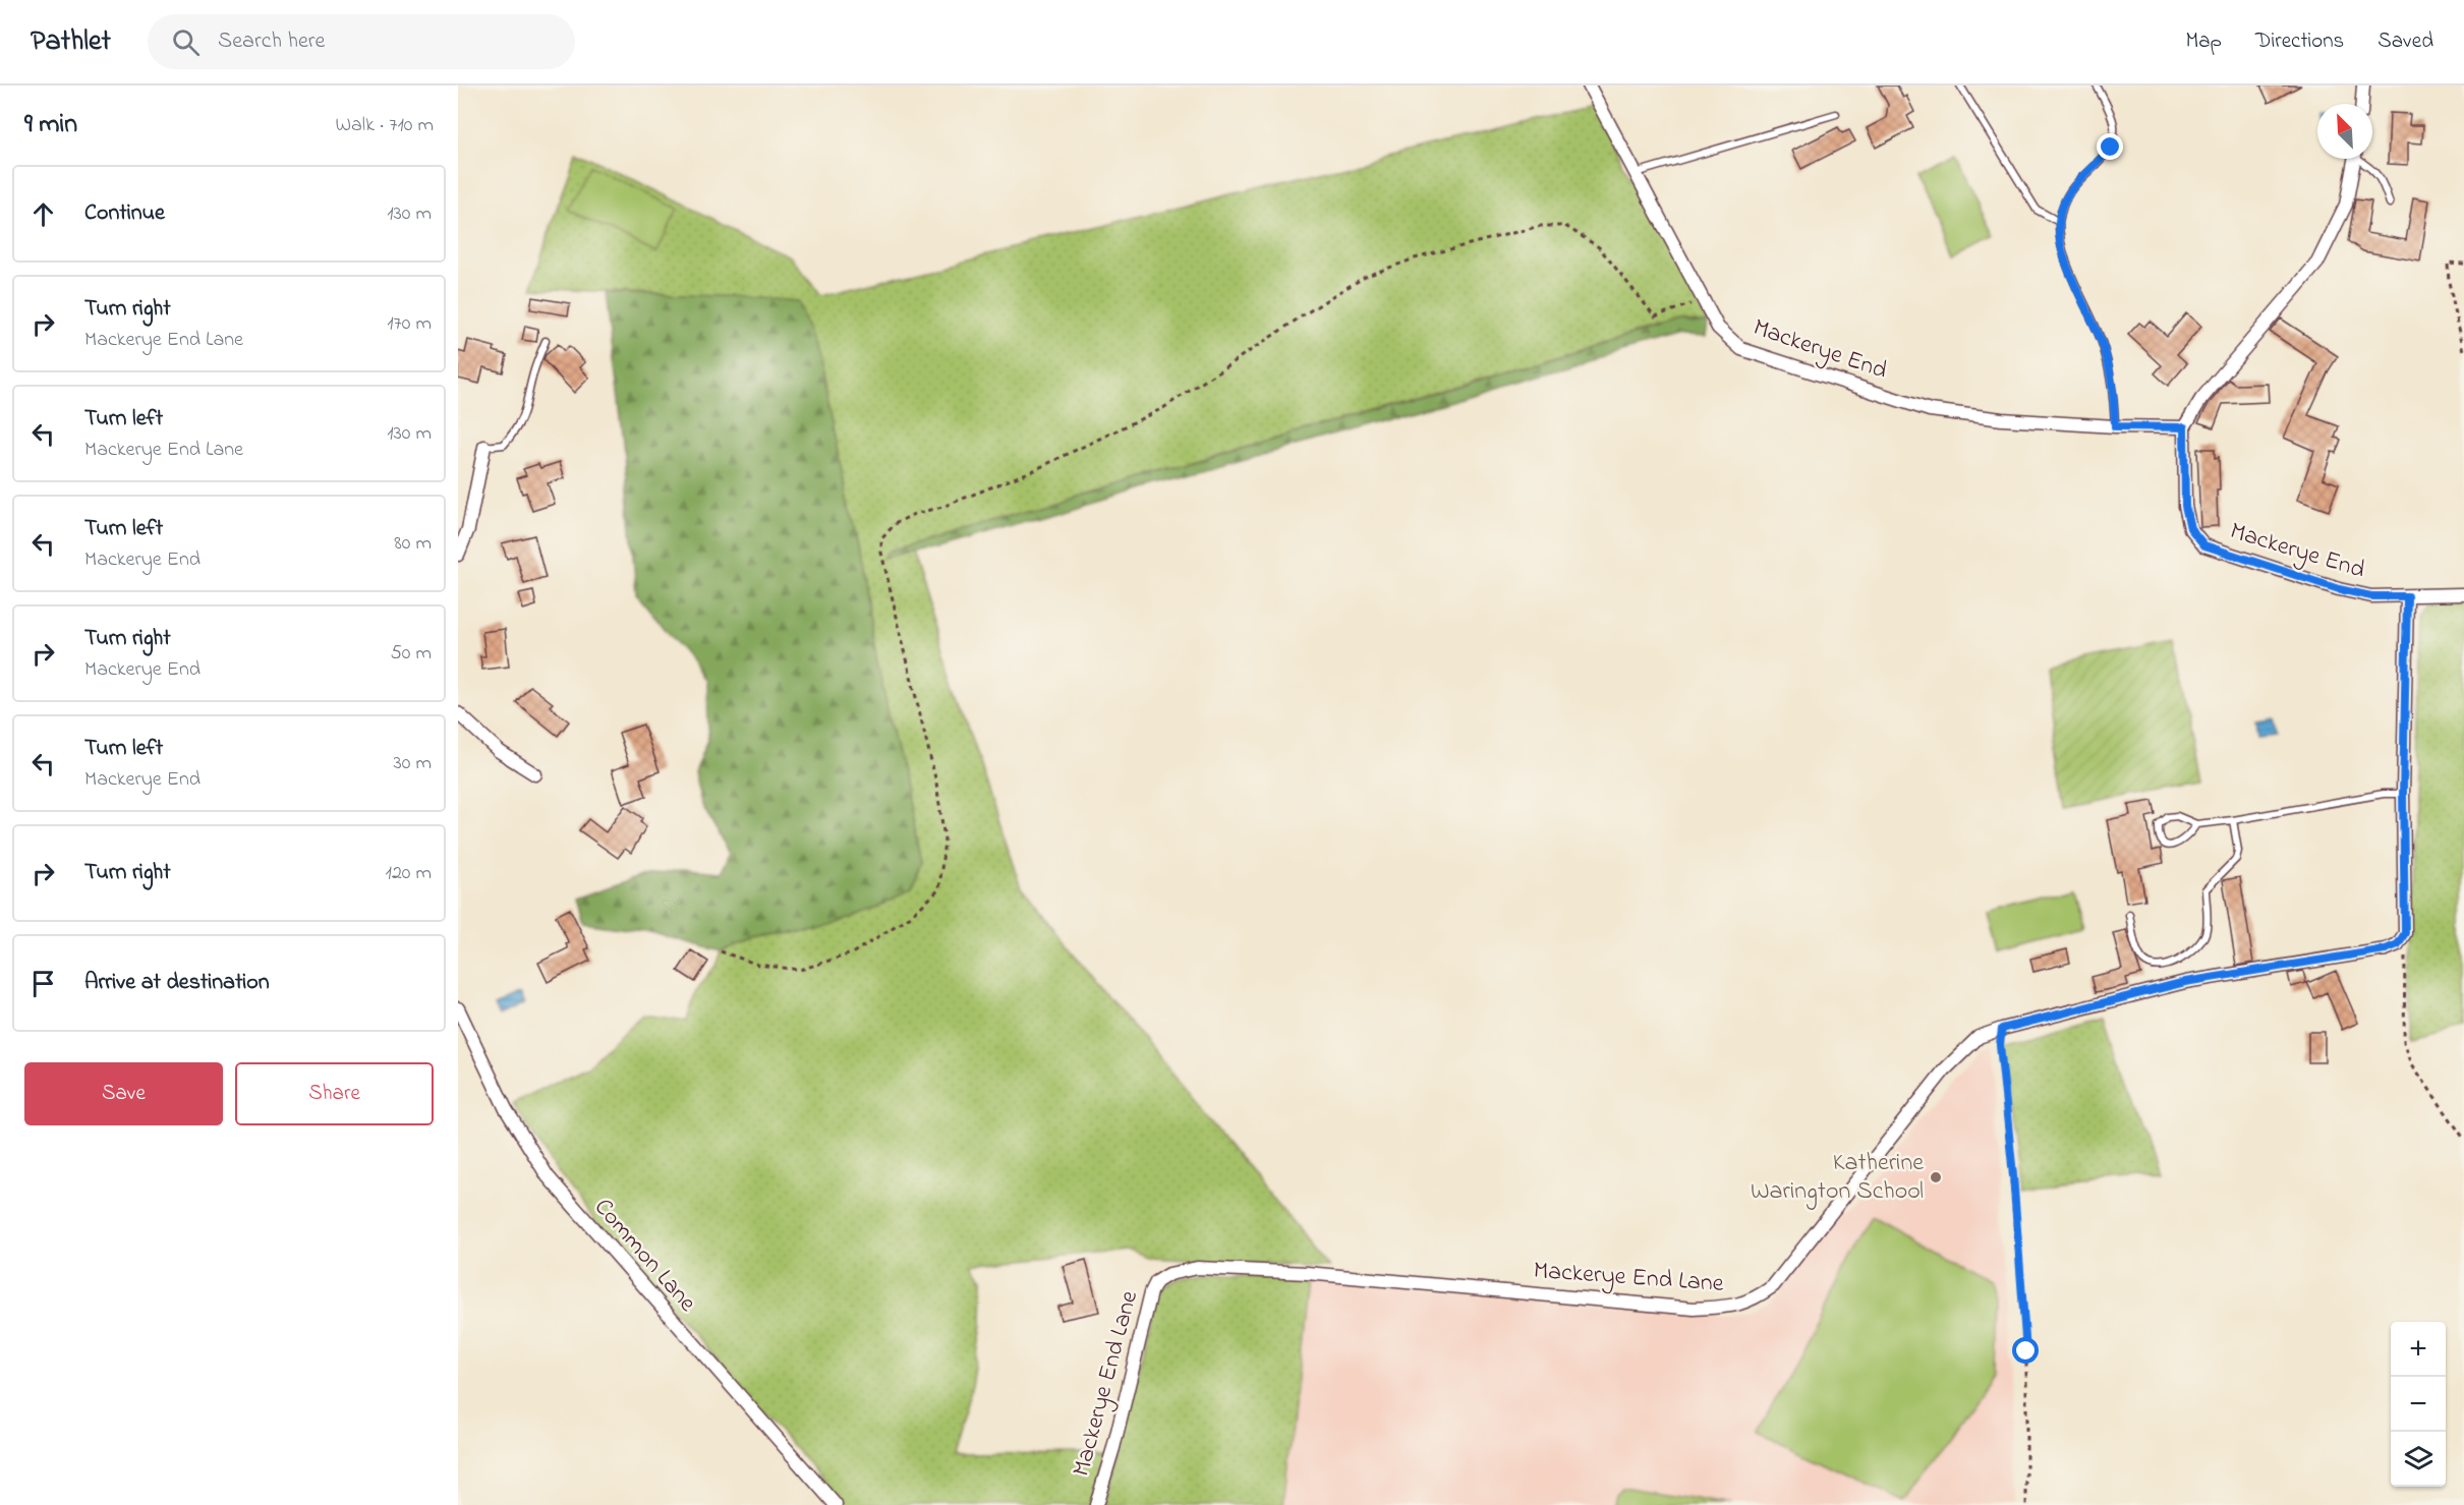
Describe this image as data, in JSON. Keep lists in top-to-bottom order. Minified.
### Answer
{"streets":{"street":["Mackerye End","Common Lane","Mackerye End Lane"]},"places":["Katherine Warington School"],"north":"top left","page":{"header":"Pathlet","search":"Search here","nav":["Map","Directions","Saved"],"heading":["9 min","Walk · 710 m"],"list":[["Continue","130 m"],["Turn right","Mackerye End Lane","170 m"],["Turn left","Mackerye End Lane","130 m"],["Turn left","Mackerye End","80 m"],["Turn right","Mackerye End","50 m"],["Turn left","Mackerye End","30 m"],["Turn right","120 m"],"Arrive at destination"],"buttons":["Save","Share"],"map_buttons":["+","−"]}}
